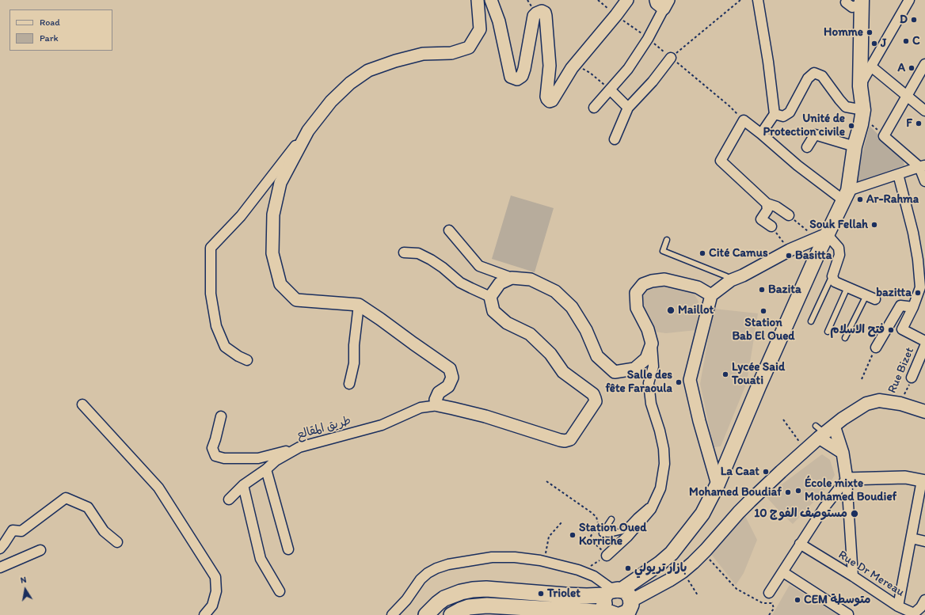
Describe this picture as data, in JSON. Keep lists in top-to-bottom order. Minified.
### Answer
{"streets":{"street":["Rue Bizet","طريق المقالع","Rue Dr Mereau"]},"places":["D","Homme","C","J","A","F","Unité de Protection civile","Ar-Rahma","Souk Fellah","Cité Camus","Basitta","Bazita","bazitta","Maillot","Station Bab El Oued","فتح الاسلام","Lycée Said Touati","Salle des fête Faraoula","La Caat","École mixte Mohamed Boudief","Mohamed Boudiaf","مستوصف الفوج 10","Station Oued Korriche","بازار تريولي","Triolet","CEM متوسطة"],"legend":["Road","Park"],"north":"top"}
